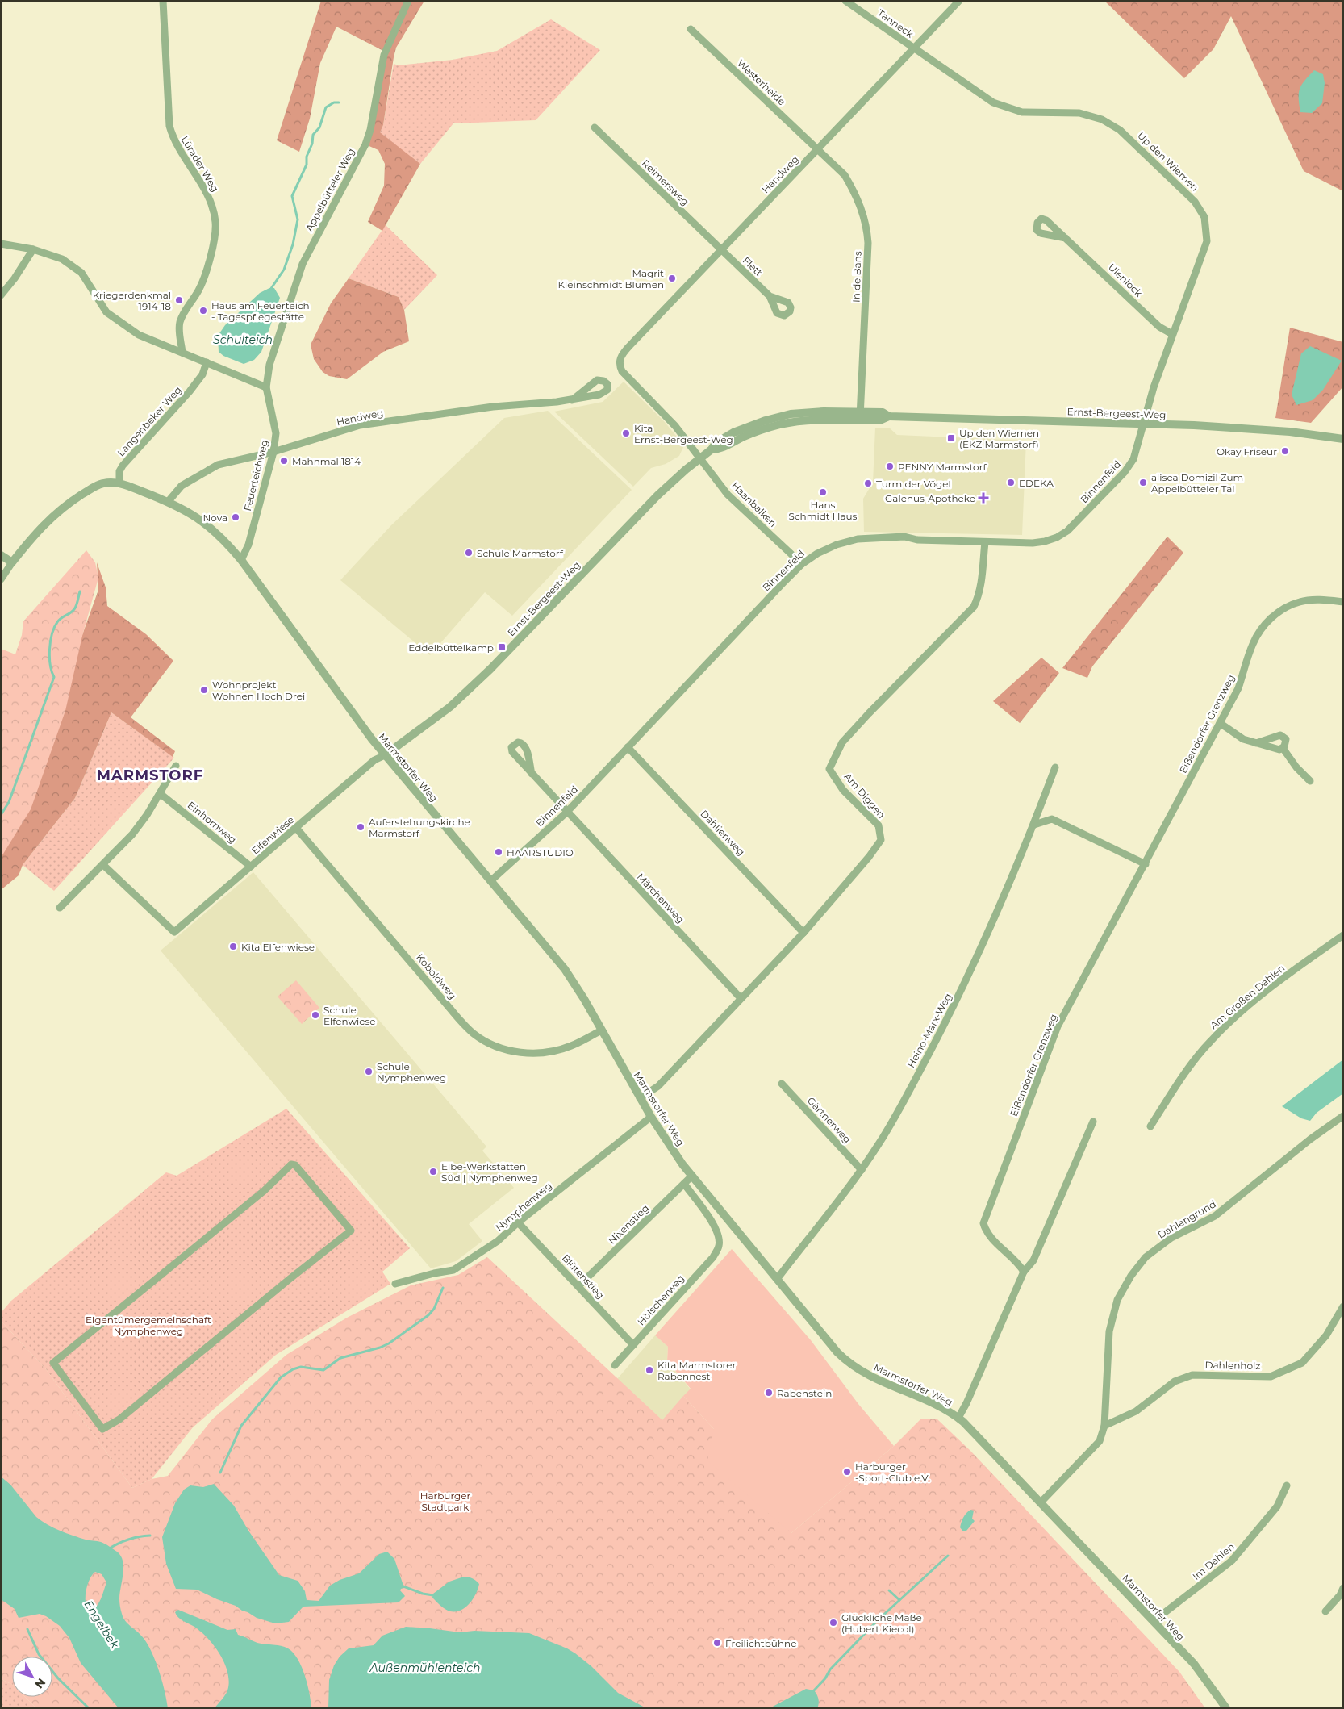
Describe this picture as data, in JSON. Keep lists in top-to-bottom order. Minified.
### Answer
{"streets":{"street":["Tanneck","Westerheide","Up den Wiemen","Lürader Weg","Handweg","Reimersweg","Appelbütteler Weg","Flett","In de Bans","Ulenlock","Ernst-Bergeest-Weg","Langenbeker Weg","Feuerteichweg","Binnenfeld","Haanbalken","Eißendorfer Grenzweg","Marmstorfer Weg","Am Diggen","Einhornweg","Dahlienweg","Elfenwiese","Märchenweg","Koboldweg","Am Großen Dahlen","Heino-Marx-Weg","Gärtnerweg","Nymphenweg","Dahlengrund","Nixenstieg","Blütenstieg","Hölscherweg","Dahlenholz","Im Dahlen"]},"crossings":[["Tanneck","Up den Wiemen"],["Tanneck","Handweg"],["Westerheide","Handweg"],["Westerheide","In de Bans"],["Up den Wiemen","Handweg"],["Up den Wiemen","Ulenlock"],["Up den Wiemen","Ernst-Bergeest-Weg"],["Up den Wiemen","Binnenfeld"],["Handweg","Reimersweg"],["Handweg","Flett"],["Handweg","In de Bans"],["Handweg","Feuerteichweg"],["Handweg","Haanbalken"],["Handweg","Marmstorfer Weg"],["Reimersweg","Flett"],["Appelbütteler Weg","Feuerteichweg"],["In de Bans","Ernst-Bergeest-Weg"],["Ernst-Bergeest-Weg","Binnenfeld"],["Ernst-Bergeest-Weg","Haanbalken"],["Ernst-Bergeest-Weg","Marmstorfer Weg"],["Ernst-Bergeest-Weg","Elfenwiese"],["Langenbeker Weg","Marmstorfer Weg"],["Feuerteichweg","Marmstorfer Weg"],["Binnenfeld","Haanbalken"],["Binnenfeld","Marmstorfer Weg"],["Binnenfeld","Am Diggen"],["Binnenfeld","Dahlienweg"],["Binnenfeld","Märchenweg"],["Marmstorfer Weg","Am Diggen"],["Marmstorfer Weg","Elfenwiese"],["Marmstorfer Weg","Koboldweg"],["Marmstorfer Weg","Heino-Marx-Weg"],["Marmstorfer Weg","Nymphenweg"],["Marmstorfer Weg","Dahlengrund"],["Marmstorfer Weg","Nixenstieg"],["Marmstorfer Weg","Im Dahlen"],["Am Diggen","Dahlienweg"],["Am Diggen","Märchenweg"],["Einhornweg","Elfenwiese"],["Elfenwiese","Koboldweg"],["Heino-Marx-Weg","Gärtnerweg"],["Nymphenweg","Blütenstieg"],["Dahlengrund","Dahlenholz"],["Nixenstieg","Blütenstieg"],["Nixenstieg","Hölscherweg"],["Blütenstieg","Hölscherweg"]],"districts":["MARMSTORF"],"water":["Schulteich","Engelbek","Außenmühlenteich"],"parks":["Eigentümergemeinschaft Nymphenweg","Harburger Stadtpark"],"places":{"other":["Magrit Kleinschmidt Blumen","Kriegerdenkmal 1914-18","Haus am Feuerteich - Tagespflegestätte","Kita Ernst-Bergeest-Weg","Okay Friseur","Mahnmal 1814","PENNY Marmstorf","EDEKA","alisea Domizil Zum Appelbütteler Tal","Turm der Vögel","Hans Schmidt Haus","Nova","Schule Marmstorf","Wohnprojekt Wohnen Hoch Drei","Auferstehungskirche Marmstorf","HAARSTUDIO","Kita Elfenwiese","Schule Elfenwiese","Schule Nymphenweg","Elbe-Werkstätten Süd | Nymphenweg","Kita Marmstorer Rabennest","Rabenstein","Harburger -Sport-Club e.V.","Glückliche Maße (Hubert Kiecol)","Freilichtbühne"],"transit":["Up den Wiemen (EKZ Marmstorf)","Eddelbüttelkamp"],"health":["Galenus-Apotheke"]},"north":"bottom right"}
